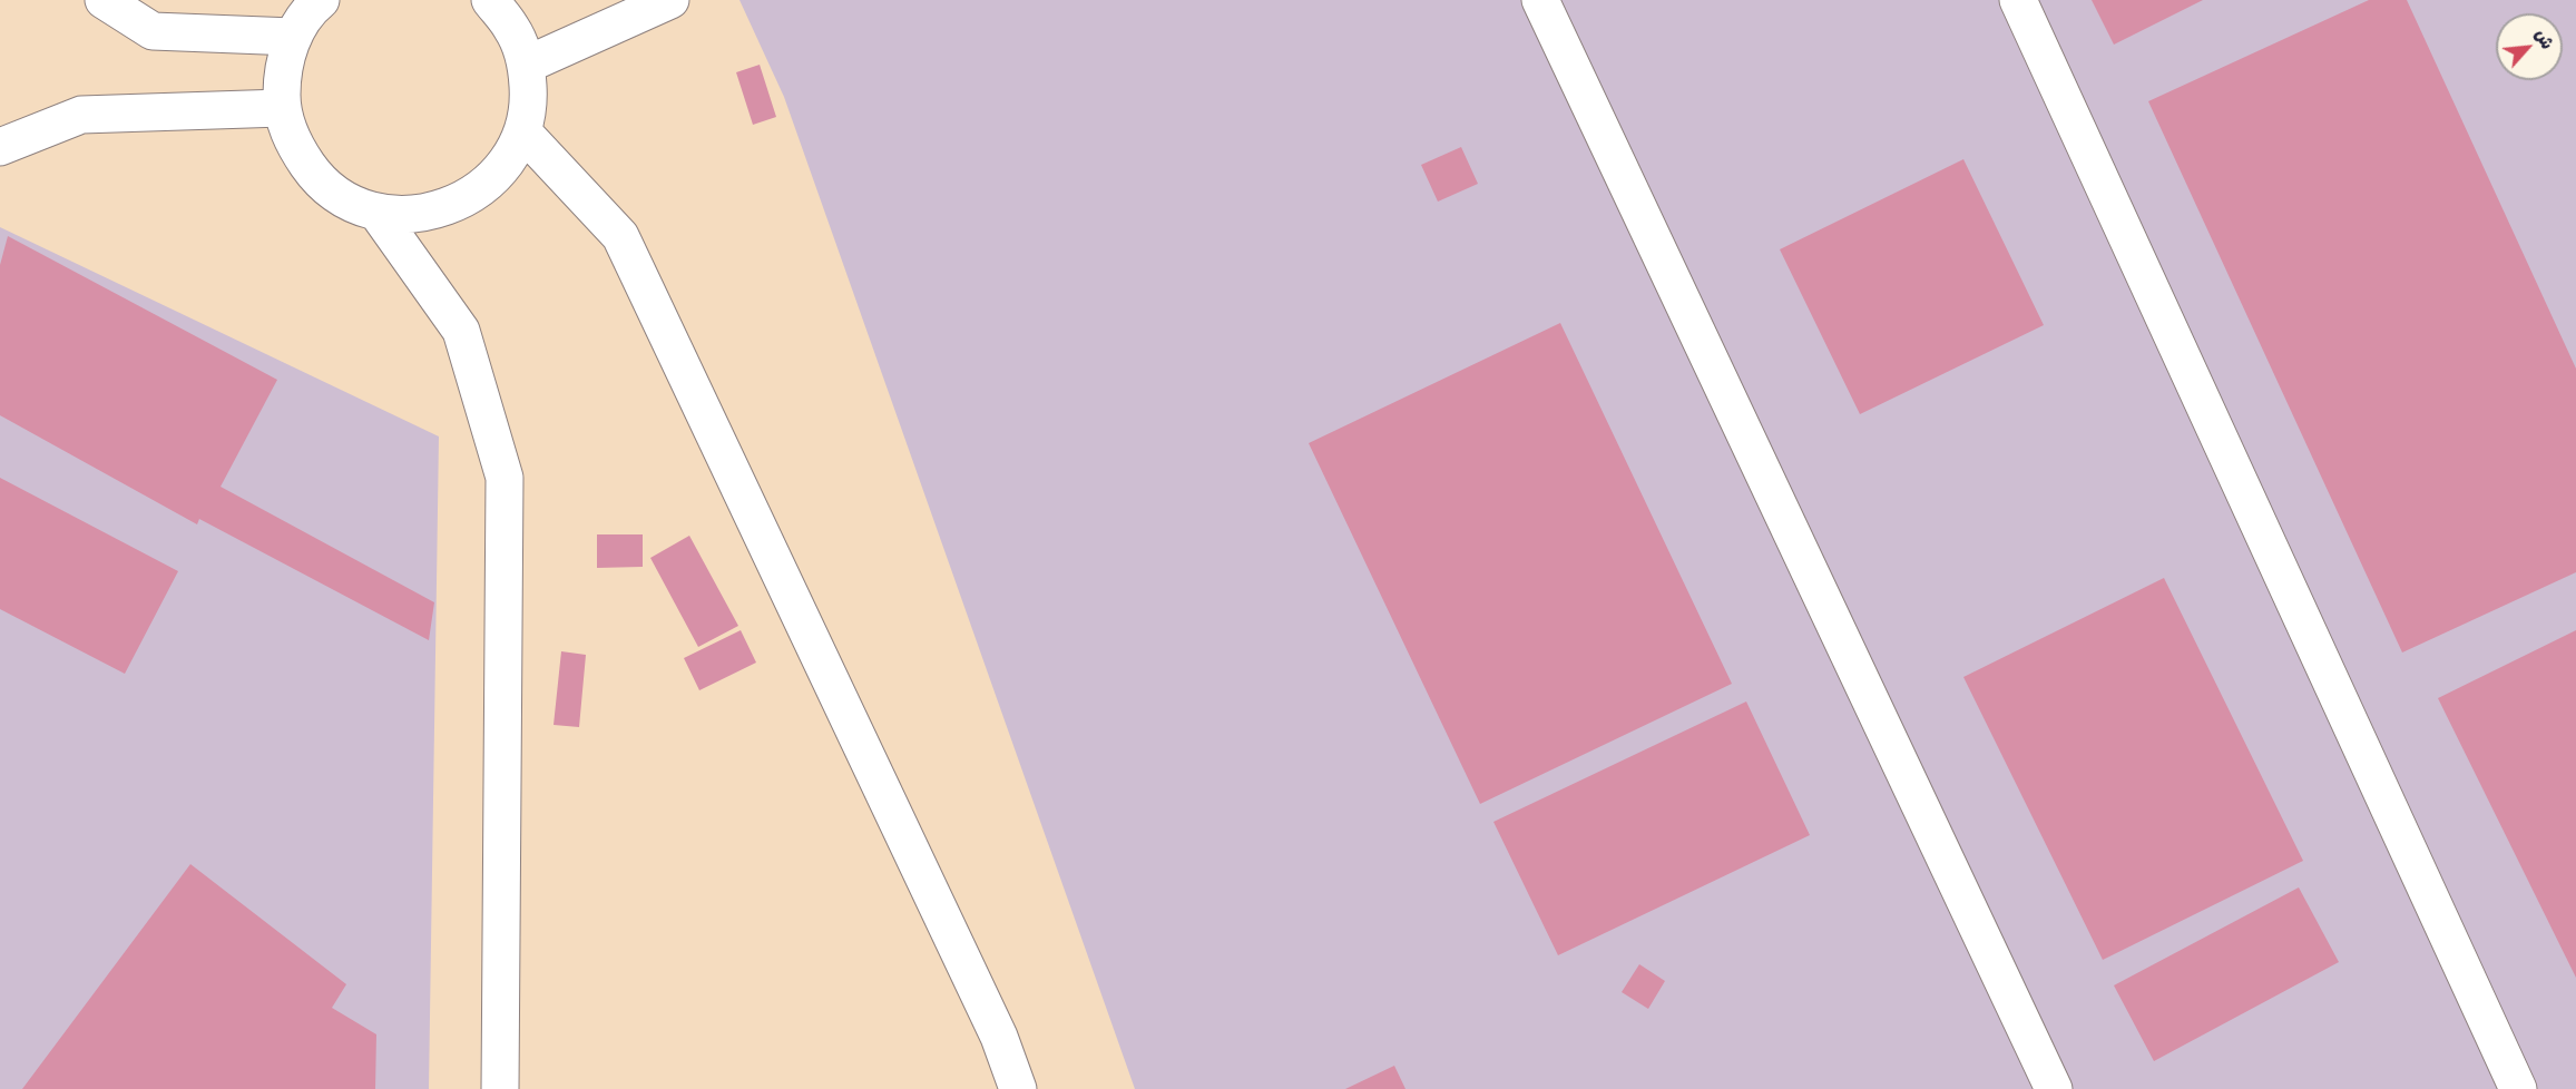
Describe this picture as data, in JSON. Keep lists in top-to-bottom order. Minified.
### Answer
{"north":"top right"}
